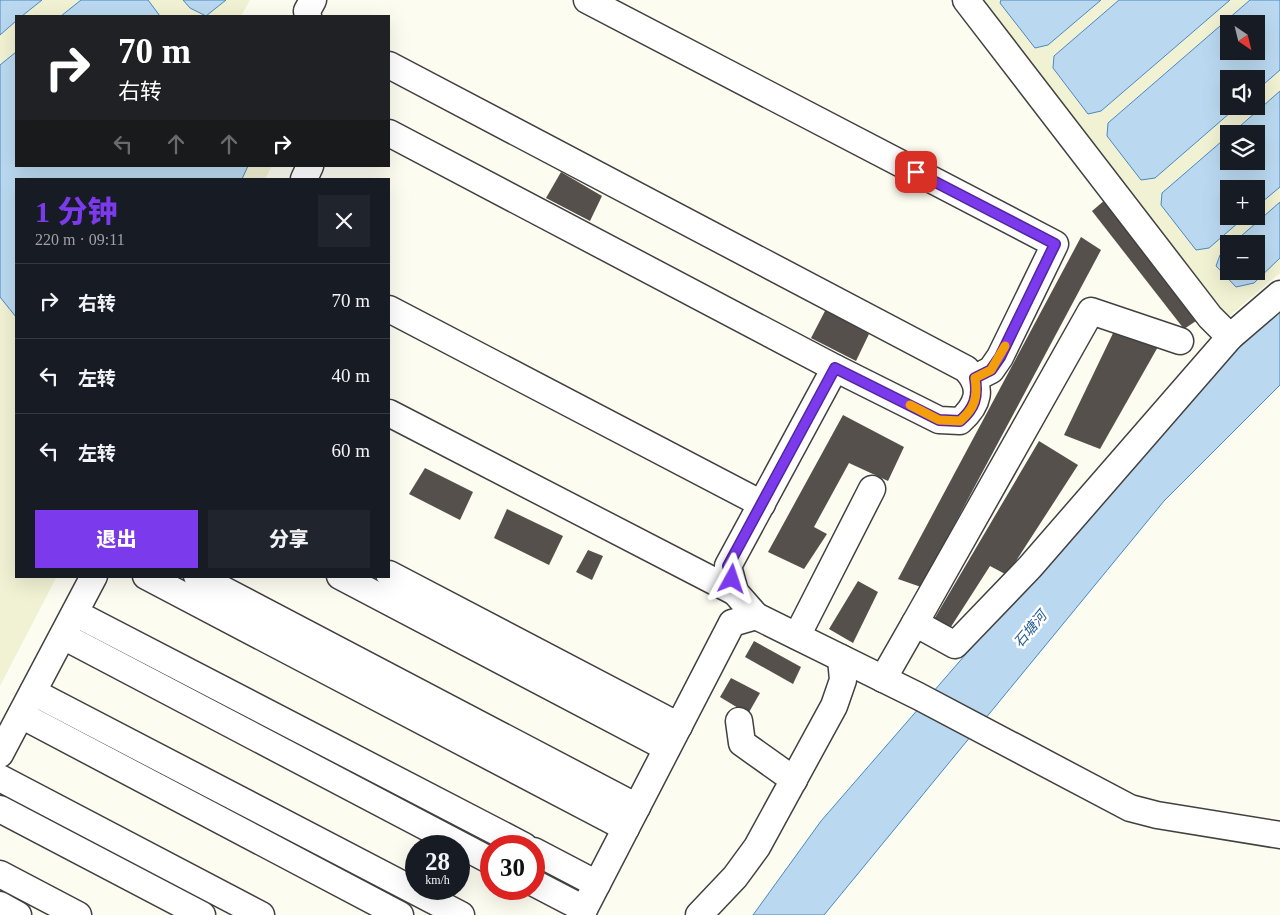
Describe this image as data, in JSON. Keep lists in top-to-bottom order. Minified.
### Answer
{"water":["石塘河"],"north":"bottom right","page":{"map_buttons":["+","−"],"turn":["70 m","右转"],"heading":["1 分钟","220 m · 09:11"],"list":[{"name":"右转","value":"70 m"},{"name":"左转","value":"40 m"},{"name":"左转","value":"60 m"}],"buttons":["退出","分享"],"speed":"28 km/h","limit":"30"}}
